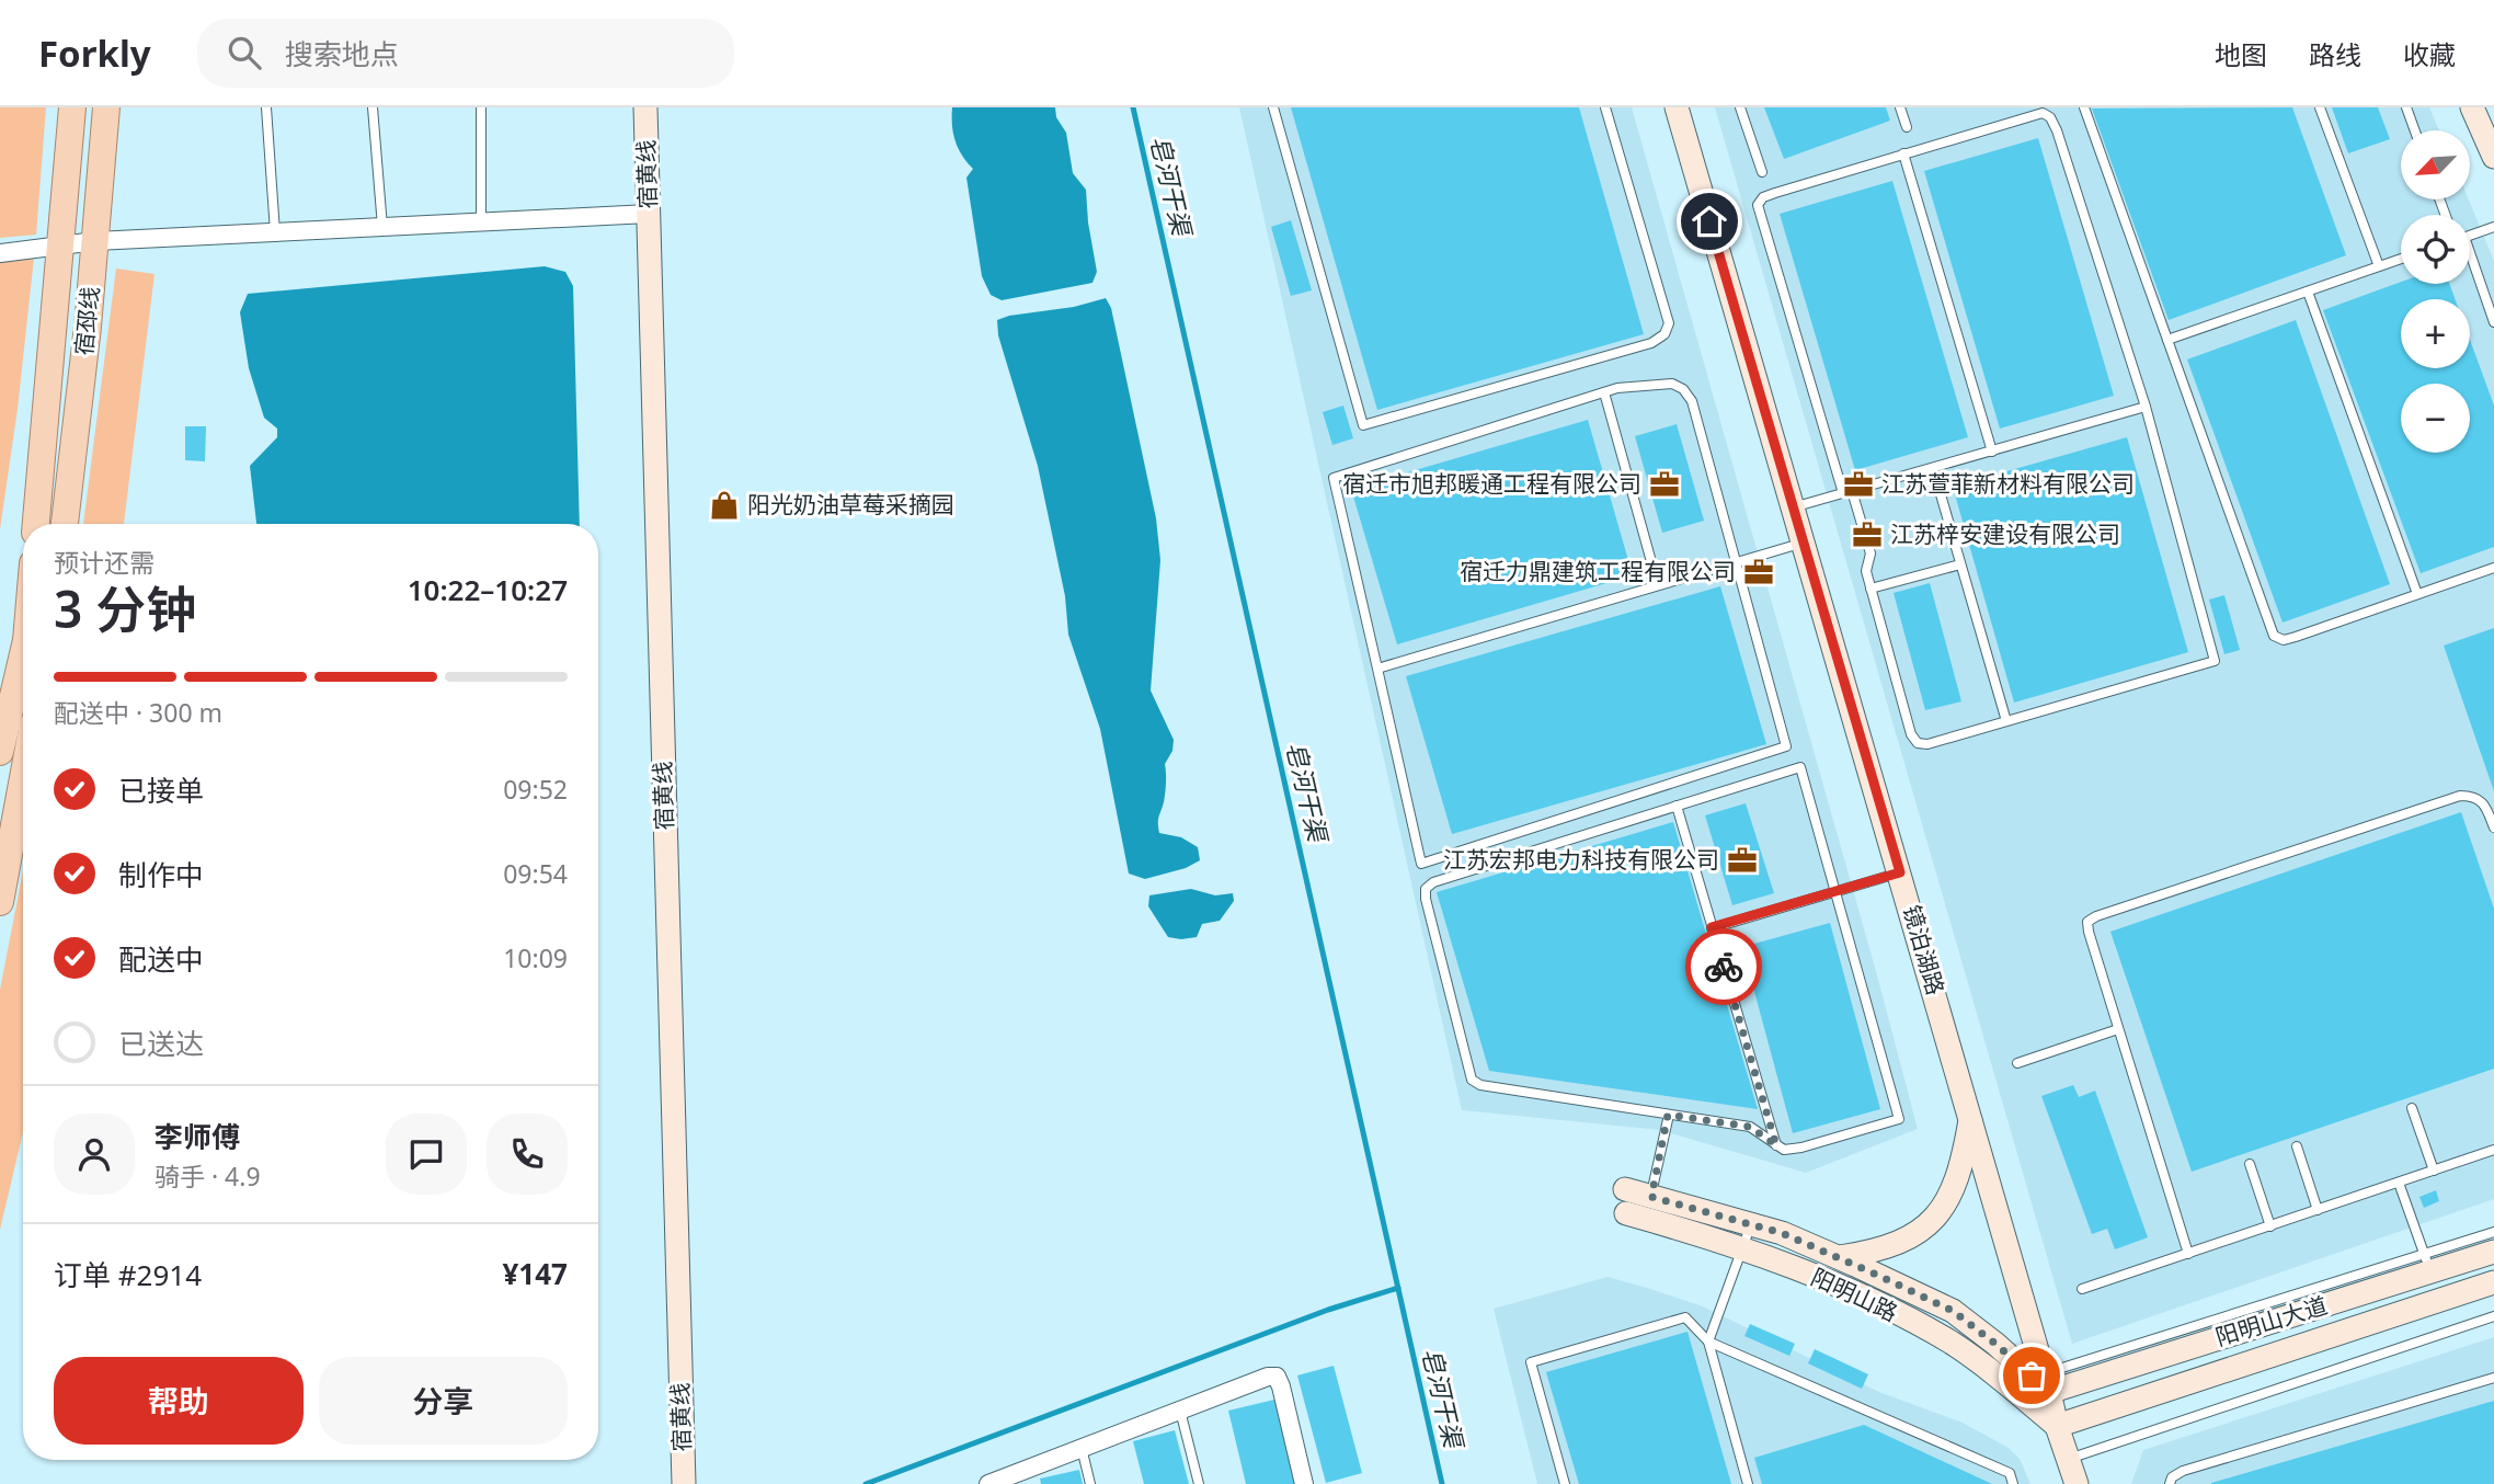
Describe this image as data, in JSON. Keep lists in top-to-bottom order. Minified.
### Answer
{"streets":{"main road":["宿黄线","宿邳线","镜泊湖路","阳明山路","阳明山大道"]},"crossings":[["镜泊湖路","阳明山路"],["镜泊湖路","阳明山大道"],["阳明山路","阳明山大道"]],"water":["皂河干渠"],"places":{"office":["宿迁市旭邦暖通工程有限公司","江苏萱菲新材料有限公司","江苏梓安建设有限公司","宿迁力鼎建筑工程有限公司","江苏宏邦电力科技有限公司"],"shop":["阳光奶油草莓采摘园"]},"north":"bottom left","page":{"header":"Forkly","search":"搜索地点","nav":["地图","路线","收藏"],"map_buttons":["+","−"],"heading":["3 分钟","预计还需","10:22–10:27"],"panel":["李师傅","骑手 · 4.9","订单 #2914","¥147"],"bar":"配送中 · 300 m","list":[["已接单","09:52"],["制作中","09:54"],["配送中","10:09"],"已送达"],"buttons":["帮助","分享"]}}
